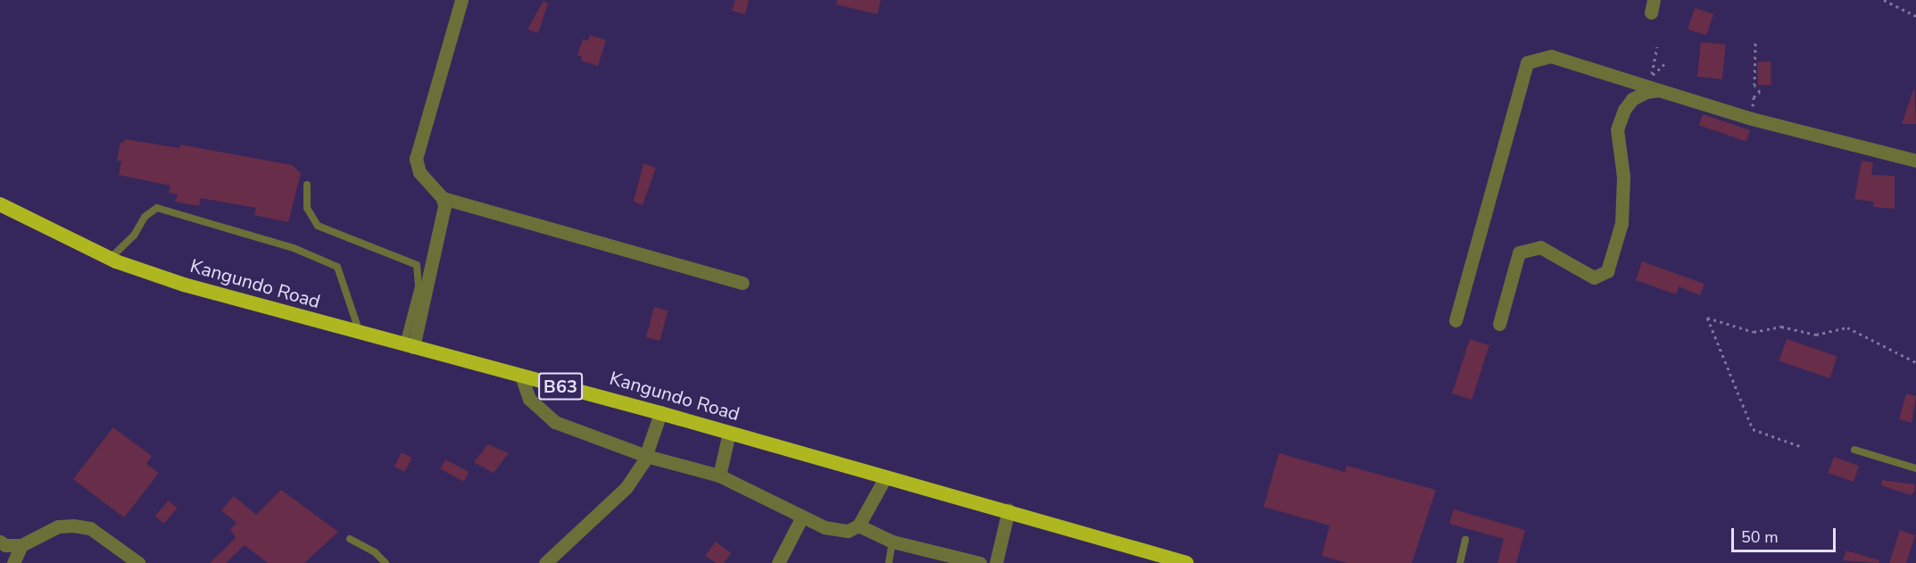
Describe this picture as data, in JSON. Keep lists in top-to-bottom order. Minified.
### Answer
{"streets":{"highway":["Kangundo Road","B63"]},"scale_bar":"50 m"}
